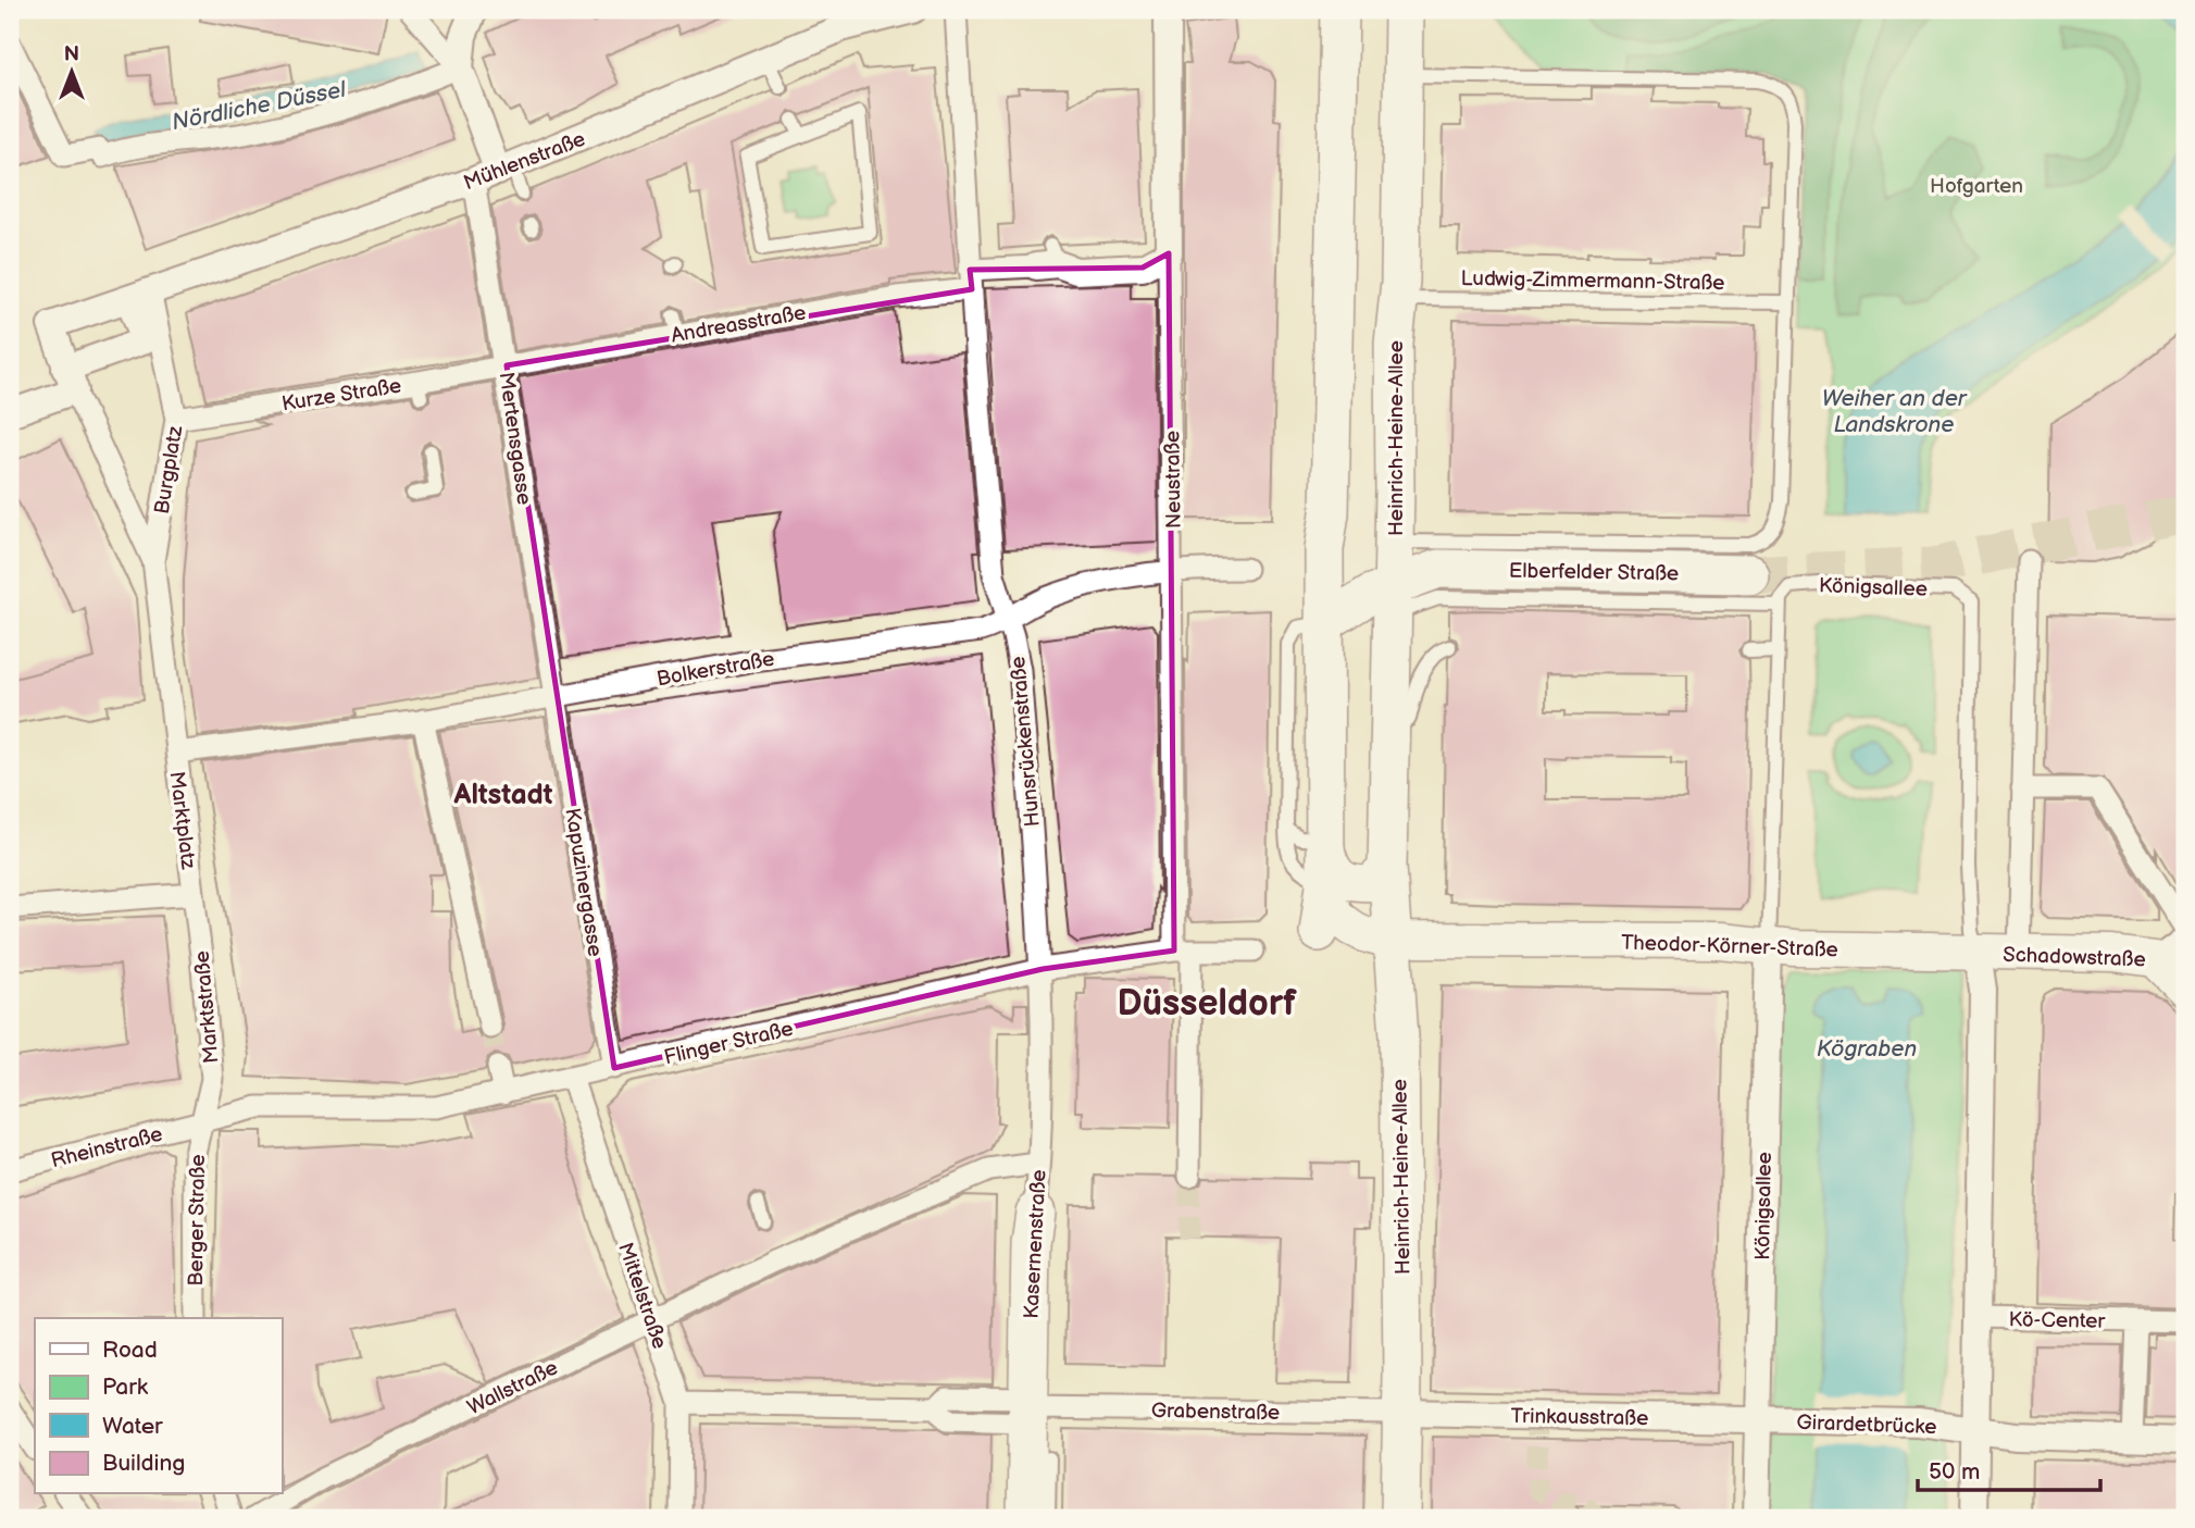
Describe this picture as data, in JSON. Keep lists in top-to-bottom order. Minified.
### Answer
{"streets":{"main road":["Heinrich-Heine-Allee","Elberfelder Straße","Kasernenstraße"],"street":["Mühlenstraße","Andreasstraße","Kurze Straße","Mertensgasse","Burgplatz","Neustraße","Königsallee","Bolkerstraße","Hunsrückenstraße","Marktplatz","Kapuzinergasse","Theodor-Körner-Straße","Schadowstraße","Marktstraße","Flinger Straße","Rheinstraße","Berger Straße","Mittelstraße","Kö-Center","Wallstraße","Grabenstraße","Trinkausstraße","Girardetbrücke"],"lane":["Ludwig-Zimmermann-Straße"]},"crossings":[["Mühlenstraße","Mertensgasse"],["Mühlenstraße","Burgplatz"],["Ludwig-Zimmermann-Straße","Heinrich-Heine-Allee"],["Andreasstraße","Kurze Straße"],["Andreasstraße","Mertensgasse"],["Andreasstraße","Hunsrückenstraße"],["Kurze Straße","Mertensgasse"],["Kurze Straße","Burgplatz"],["Mertensgasse","Bolkerstraße"],["Mertensgasse","Kapuzinergasse"],["Heinrich-Heine-Allee","Elberfelder Straße"],["Heinrich-Heine-Allee","Theodor-Körner-Straße"],["Heinrich-Heine-Allee","Grabenstraße"],["Heinrich-Heine-Allee","Trinkausstraße"],["Burgplatz","Marktplatz"],["Neustraße","Bolkerstraße"],["Neustraße","Flinger Straße"],["Königsallee","Theodor-Körner-Straße"],["Königsallee","Schadowstraße"],["Königsallee","Kö-Center"],["Königsallee","Trinkausstraße"],["Königsallee","Girardetbrücke"],["Bolkerstraße","Hunsrückenstraße"],["Bolkerstraße","Marktplatz"],["Bolkerstraße","Kapuzinergasse"],["Hunsrückenstraße","Flinger Straße"],["Hunsrückenstraße","Kasernenstraße"],["Marktplatz","Marktstraße"],["Kapuzinergasse","Flinger Straße"],["Theodor-Körner-Straße","Schadowstraße"],["Marktstraße","Flinger Straße"],["Marktstraße","Rheinstraße"],["Marktstraße","Berger Straße"],["Flinger Straße","Rheinstraße"],["Flinger Straße","Berger Straße"],["Flinger Straße","Kasernenstraße"],["Flinger Straße","Mittelstraße"],["Rheinstraße","Berger Straße"],["Kasernenstraße","Wallstraße"],["Kasernenstraße","Grabenstraße"],["Mittelstraße","Wallstraße"],["Mittelstraße","Grabenstraße"],["Kö-Center","Girardetbrücke"],["Grabenstraße","Trinkausstraße"],["Trinkausstraße","Girardetbrücke"]],"districts":["Altstadt","Düsseldorf"],"water":["Nördliche Düssel","Weiher an der Landskrone","Kögraben"],"parks":["Hofgarten"],"legend":["Road","Park","Water","Building"],"scale_bar":"50 m","north":"top"}
